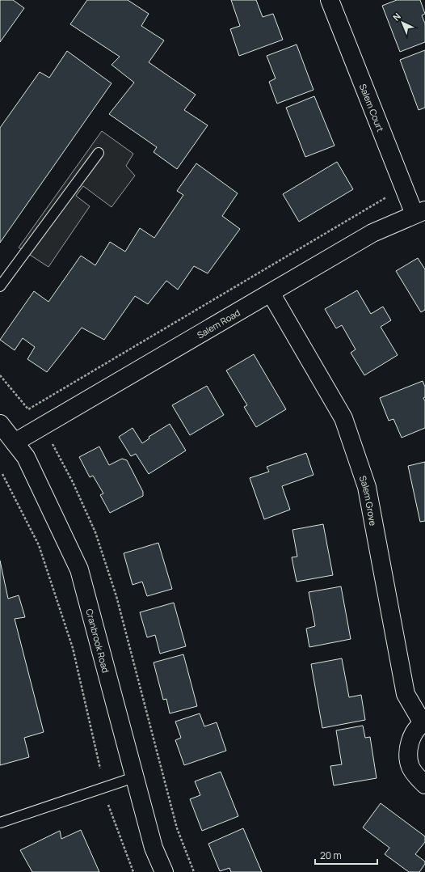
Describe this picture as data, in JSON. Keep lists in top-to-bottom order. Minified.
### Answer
{"streets":{"street":["Salem Court","Salem Road","Salem Grove","Cranbrook Road"]},"crossings":[["Salem Court","Salem Road"],["Salem Road","Salem Grove"],["Salem Road","Cranbrook Road"]],"scale_bar":"20 m","north":"top left"}
